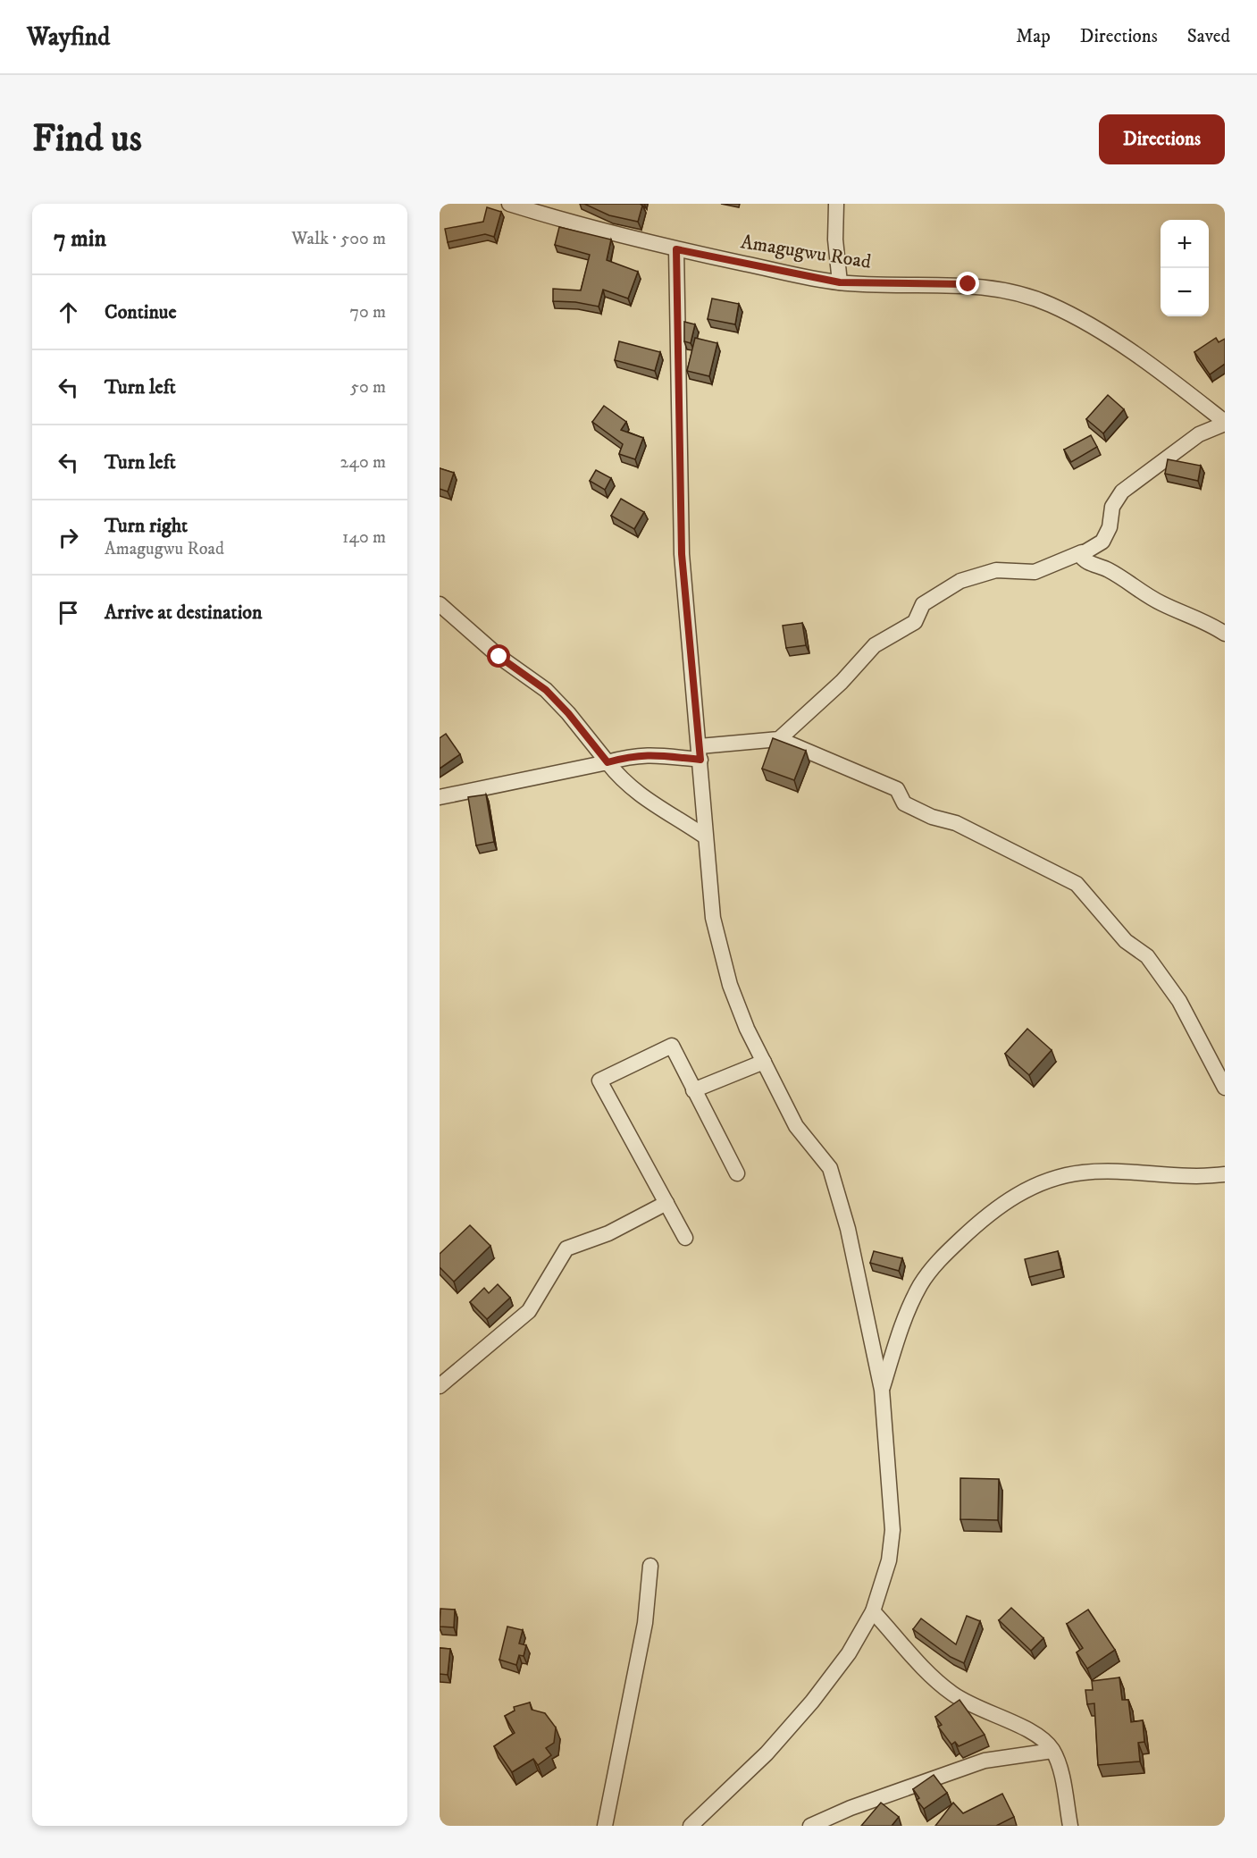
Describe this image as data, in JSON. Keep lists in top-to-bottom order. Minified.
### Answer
{"streets":{"street":["Amagugwu Road"]},"page":{"header":"Wayfind","nav":["Map","Directions","Saved"],"buttons":"Directions","title":"Find us","heading":["7 min","Walk · 500 m"],"map_buttons":["+","−"],"list":[["Continue","70 m"],["Turn left","50 m"],["Turn left","240 m"],["Turn right","Amagugwu Road","140 m"],"Arrive at destination"]}}
